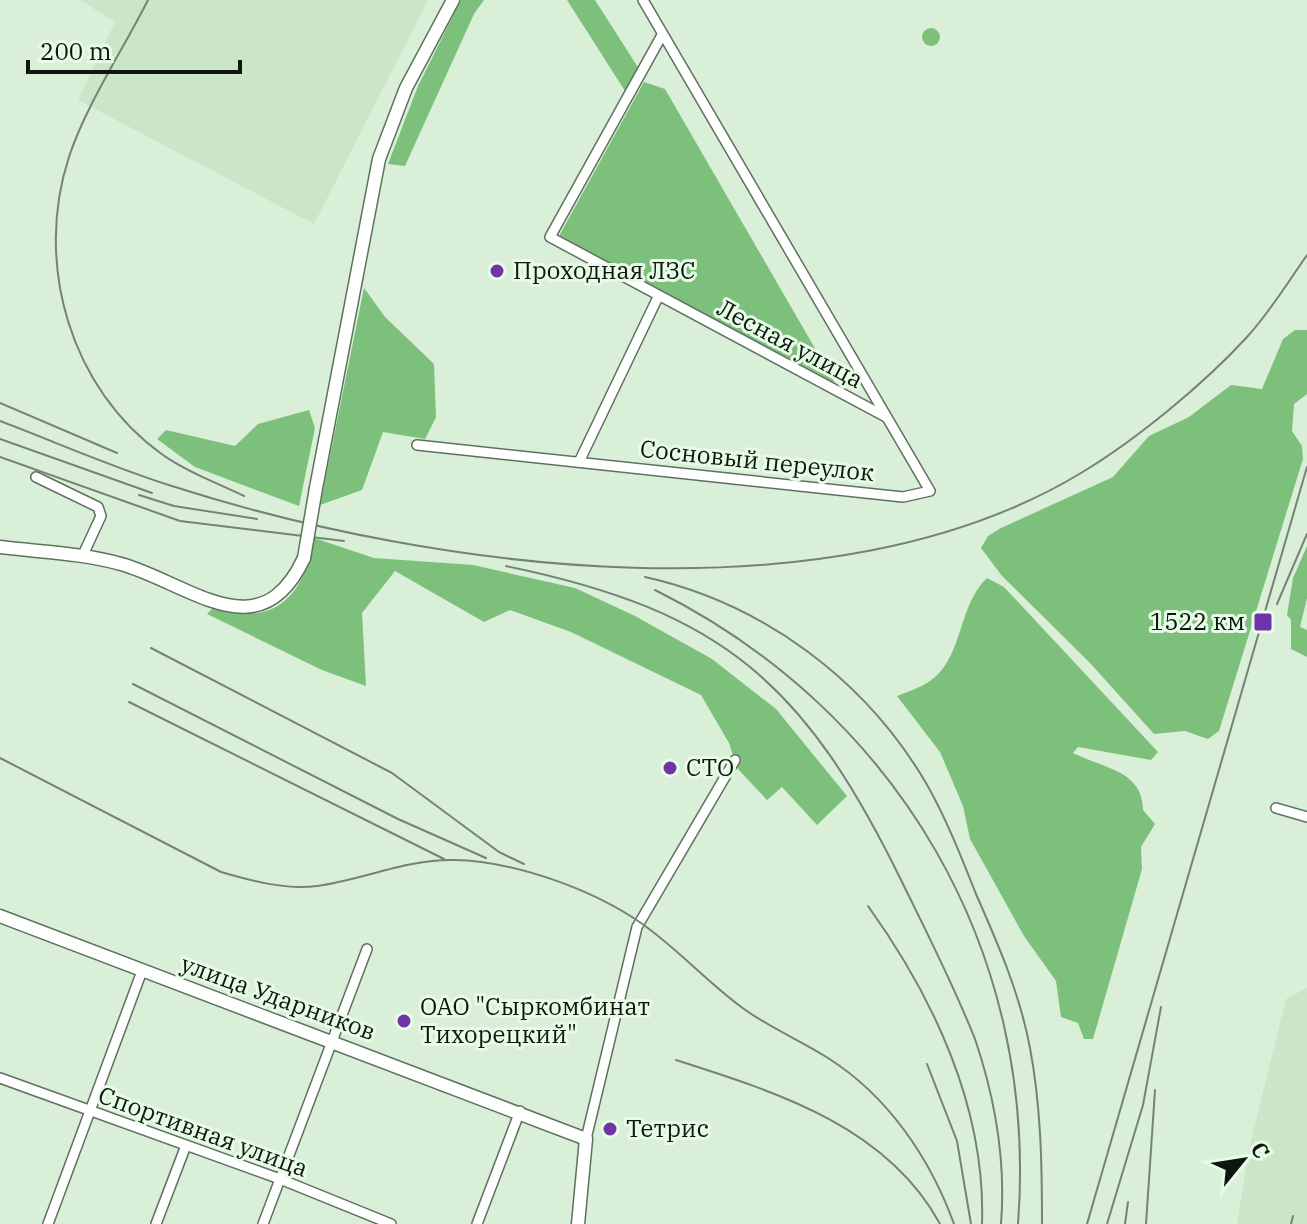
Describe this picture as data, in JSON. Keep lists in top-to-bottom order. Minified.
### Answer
{"streets":{"main road":["улица Ударников"],"street":["Лесная улица","Сосновый переулок","Спортивная улица"]},"crossings":[["Лесная улица","Сосновый переулок"]],"places":{"other":["Проходная ЛЗС","СТО","ОАО \"Сыркомбинат Тихорецкий\"","Тетрис"],"transit":["1522 км"]},"scale_bar":"200 m","north":"top right"}
